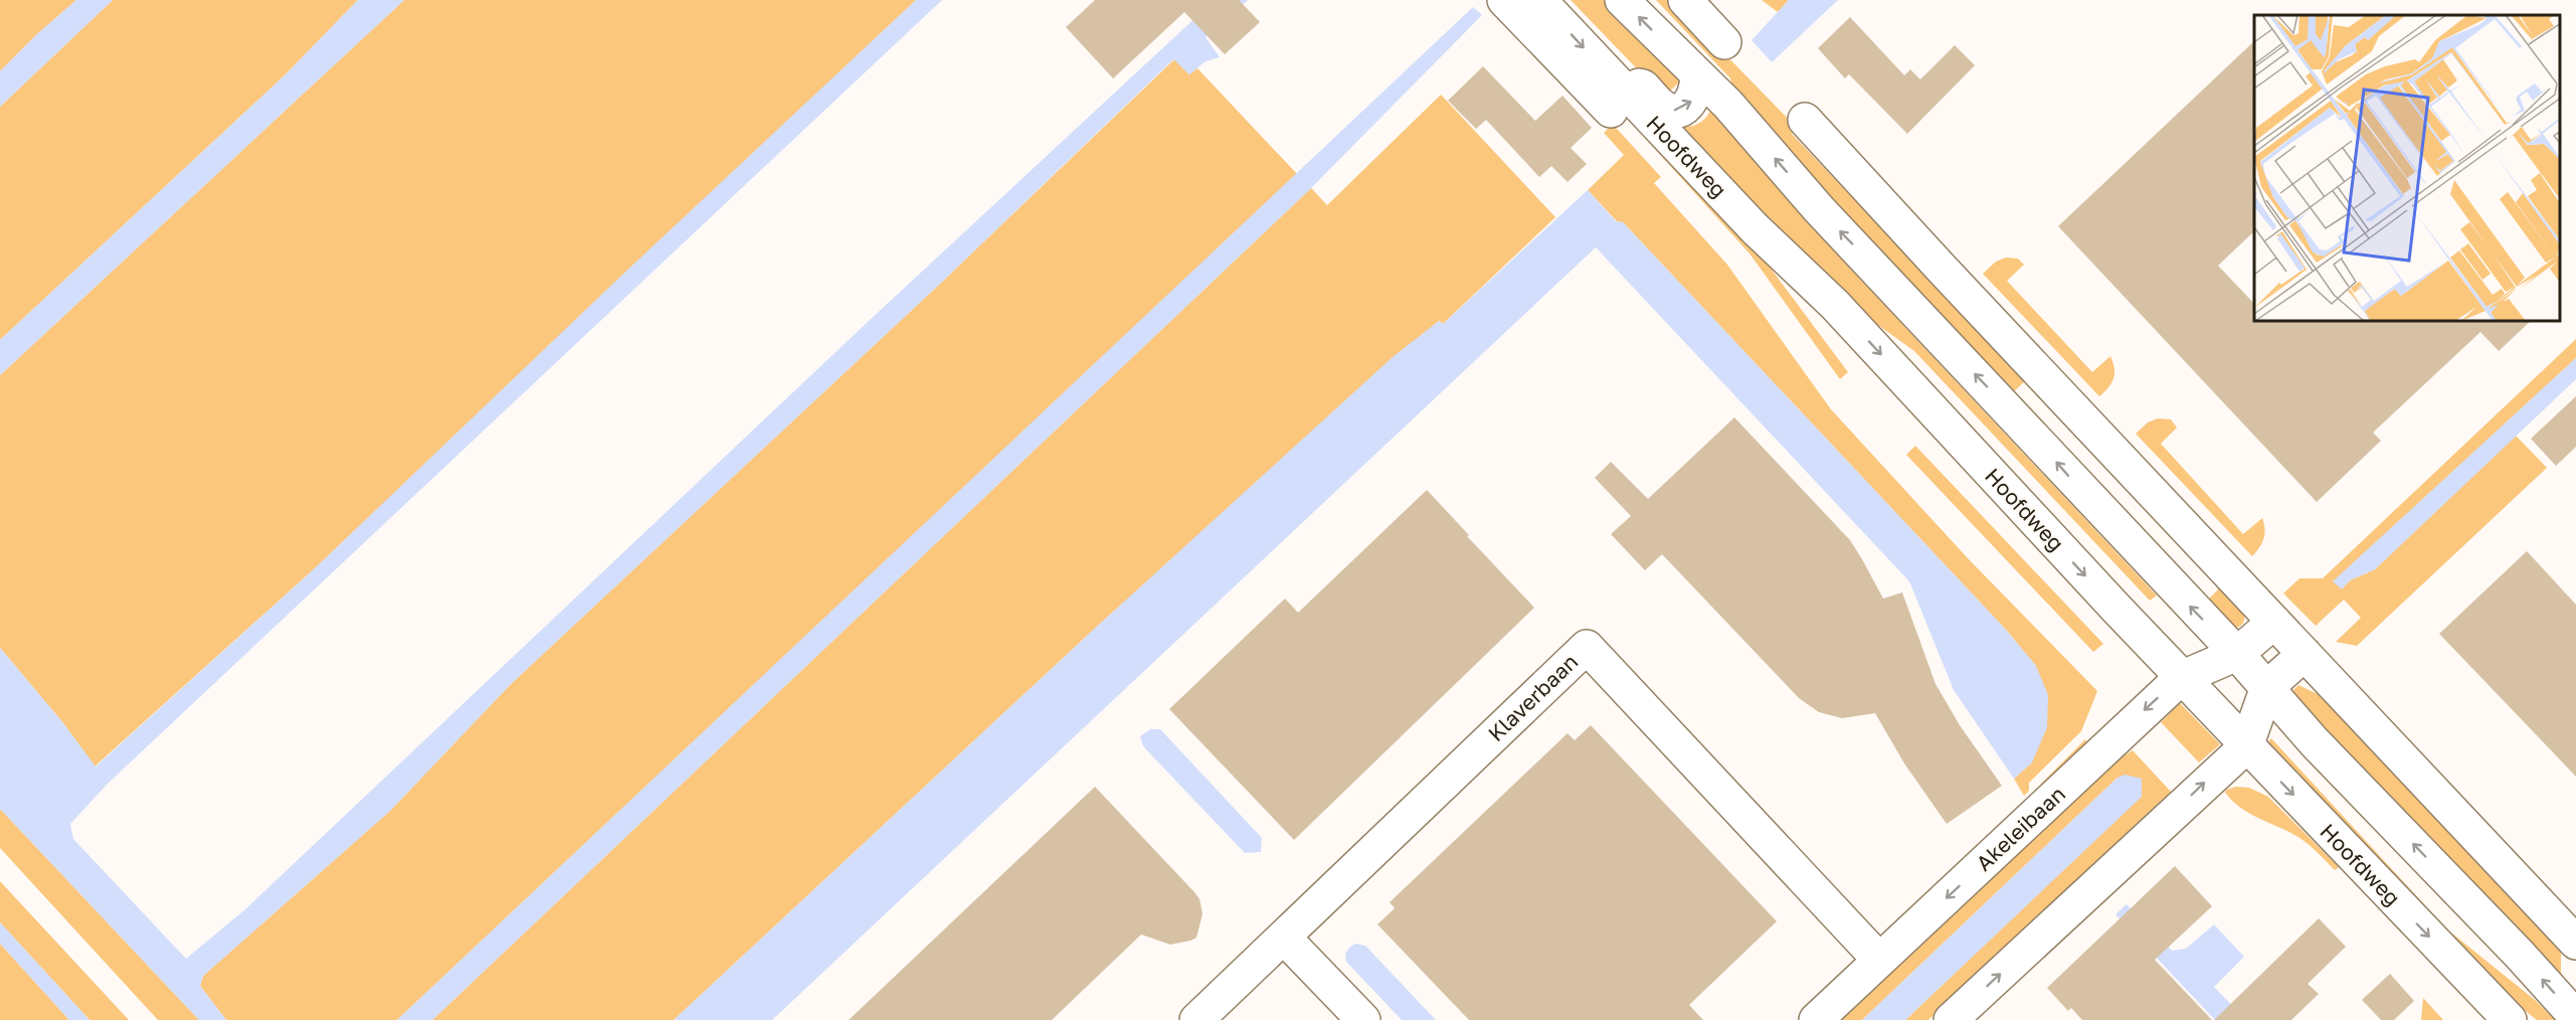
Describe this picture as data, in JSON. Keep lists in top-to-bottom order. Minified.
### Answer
{"streets":{"street":["Hoofdweg","Klaverbaan","Akeleibaan"]},"crossings":[["Hoofdweg","Akeleibaan"],["Klaverbaan","Akeleibaan"]]}
